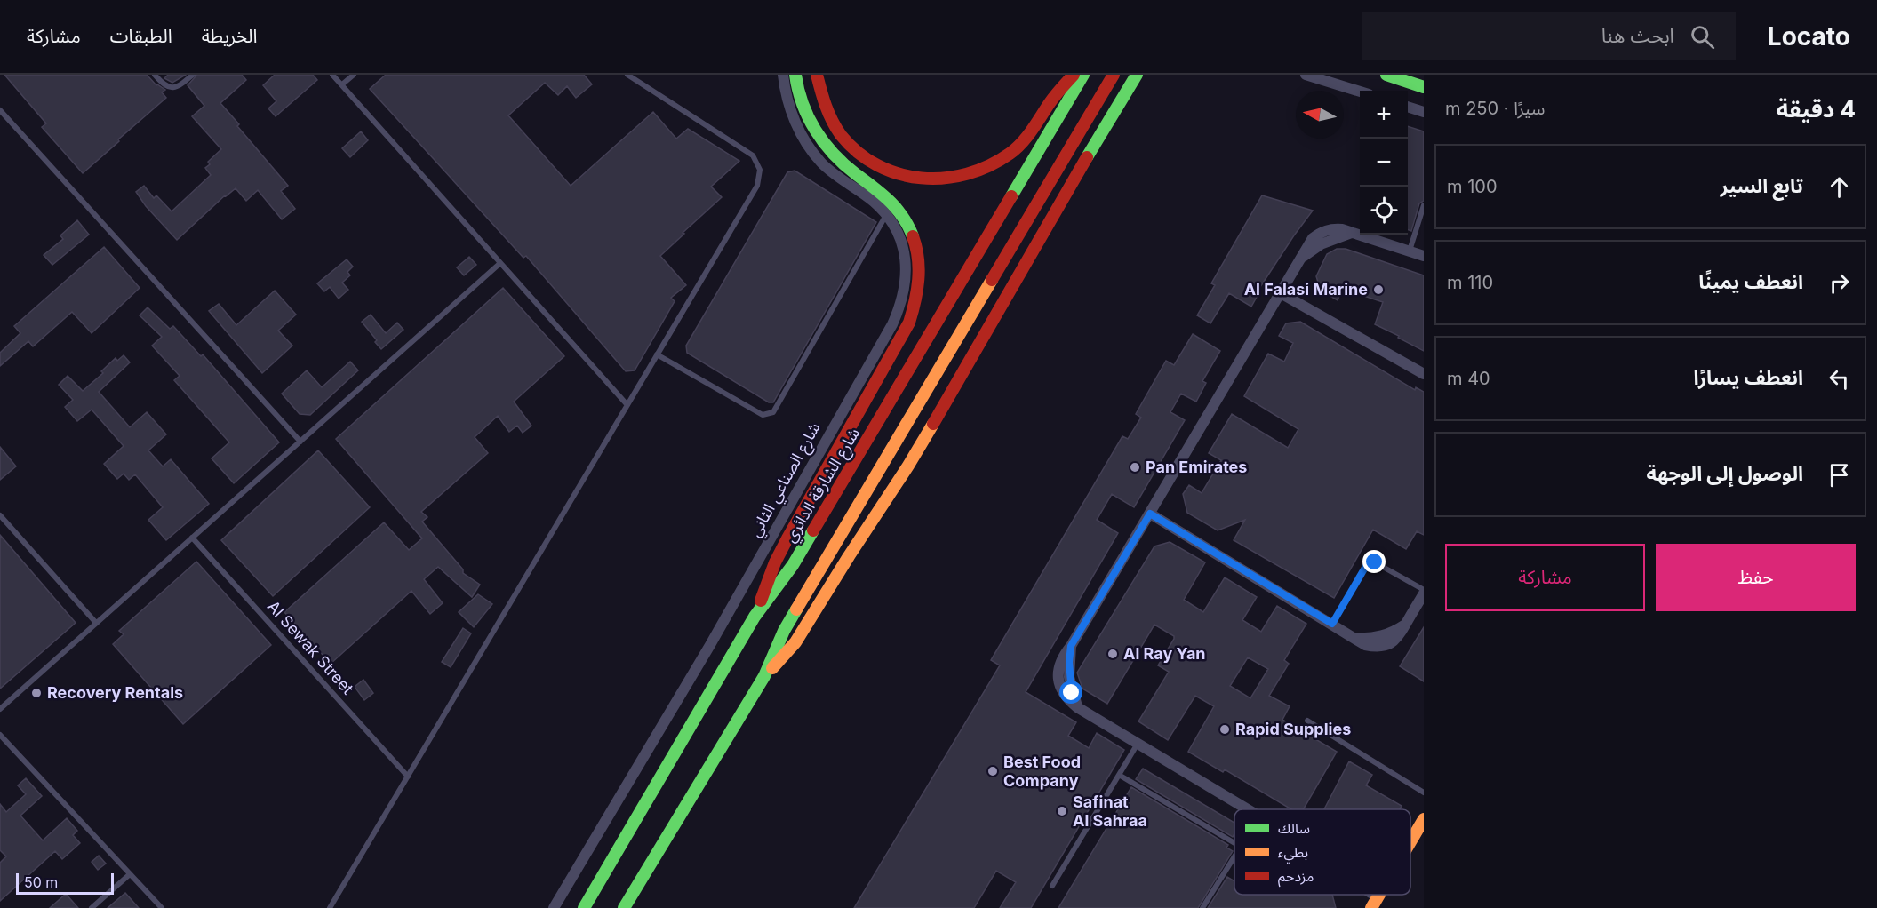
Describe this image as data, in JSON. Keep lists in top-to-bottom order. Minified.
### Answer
{"streets":{"main road":["شارع الشارقة الدائري"],"street":["شارع الصناعي الثاني"],"lane":["Al Sewak Street"]},"places":["Al Falasi Marine","Pan Emirates","Al Ray Yan","Recovery Rentals","Rapid Supplies","Best Food Company","Safinat Al Sahraa"],"legend":["سالك","بطيء","مزدحم"],"scale_bar":"50 m","north":"left","page":{"header":"Locato","search":"ابحث هنا","nav":["الخريطة","الطبقات","مشاركة"],"heading":["4 دقيقة","سيرًا · 250 m"],"map_buttons":["+","−"],"list":[["تابع السير","100 m"],["انعطف يمينًا","110 m"],["انعطف يسارًا","40 m"],"الوصول إلى الوجهة"],"buttons":["حفظ","مشاركة"],"scale":"50 m"}}
